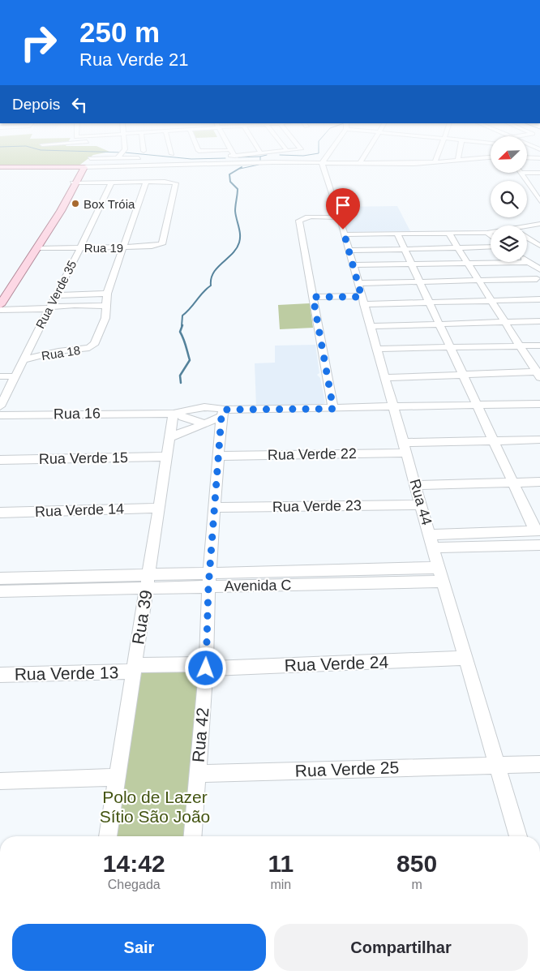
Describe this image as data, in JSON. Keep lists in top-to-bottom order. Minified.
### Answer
{"streets":{"street":["Rua 19","Rua Verde 35","Rua 18","Rua 16","Rua Verde 22","Rua Verde 15","Rua 44","Rua Verde 23","Rua Verde 14","Avenida C","Rua 39","Rua Verde 24","Rua Verde 13","Rua 42","Rua Verde 25"]},"crossings":[["Rua 19","Rua Verde 35"],["Rua 19","Rua 18"],["Rua Verde 35","Rua 18"],["Rua 16","Rua 39"],["Rua Verde 22","Rua 44"],["Rua Verde 22","Rua 42"],["Rua Verde 15","Rua 39"],["Rua 44","Rua Verde 23"],["Rua 44","Avenida C"],["Rua 44","Rua Verde 24"],["Rua 44","Rua Verde 25"],["Rua Verde 23","Rua 42"],["Rua Verde 14","Rua 39"],["Avenida C","Rua 39"],["Avenida C","Rua 42"],["Rua 39","Rua Verde 24"],["Rua 39","Rua Verde 13"],["Rua Verde 24","Rua Verde 13"],["Rua Verde 24","Rua 42"],["Rua 42","Rua Verde 25"]],"parks":["Polo de Lazer Sítio São João"],"places":["Box Tróia"],"north":"bottom left","page":{"turn":["250 m","Rua Verde 21"],"then":"Depois","eta":["14:42","Chegada","11","min","850","m"],"buttons":["Sair","Compartilhar"]}}
